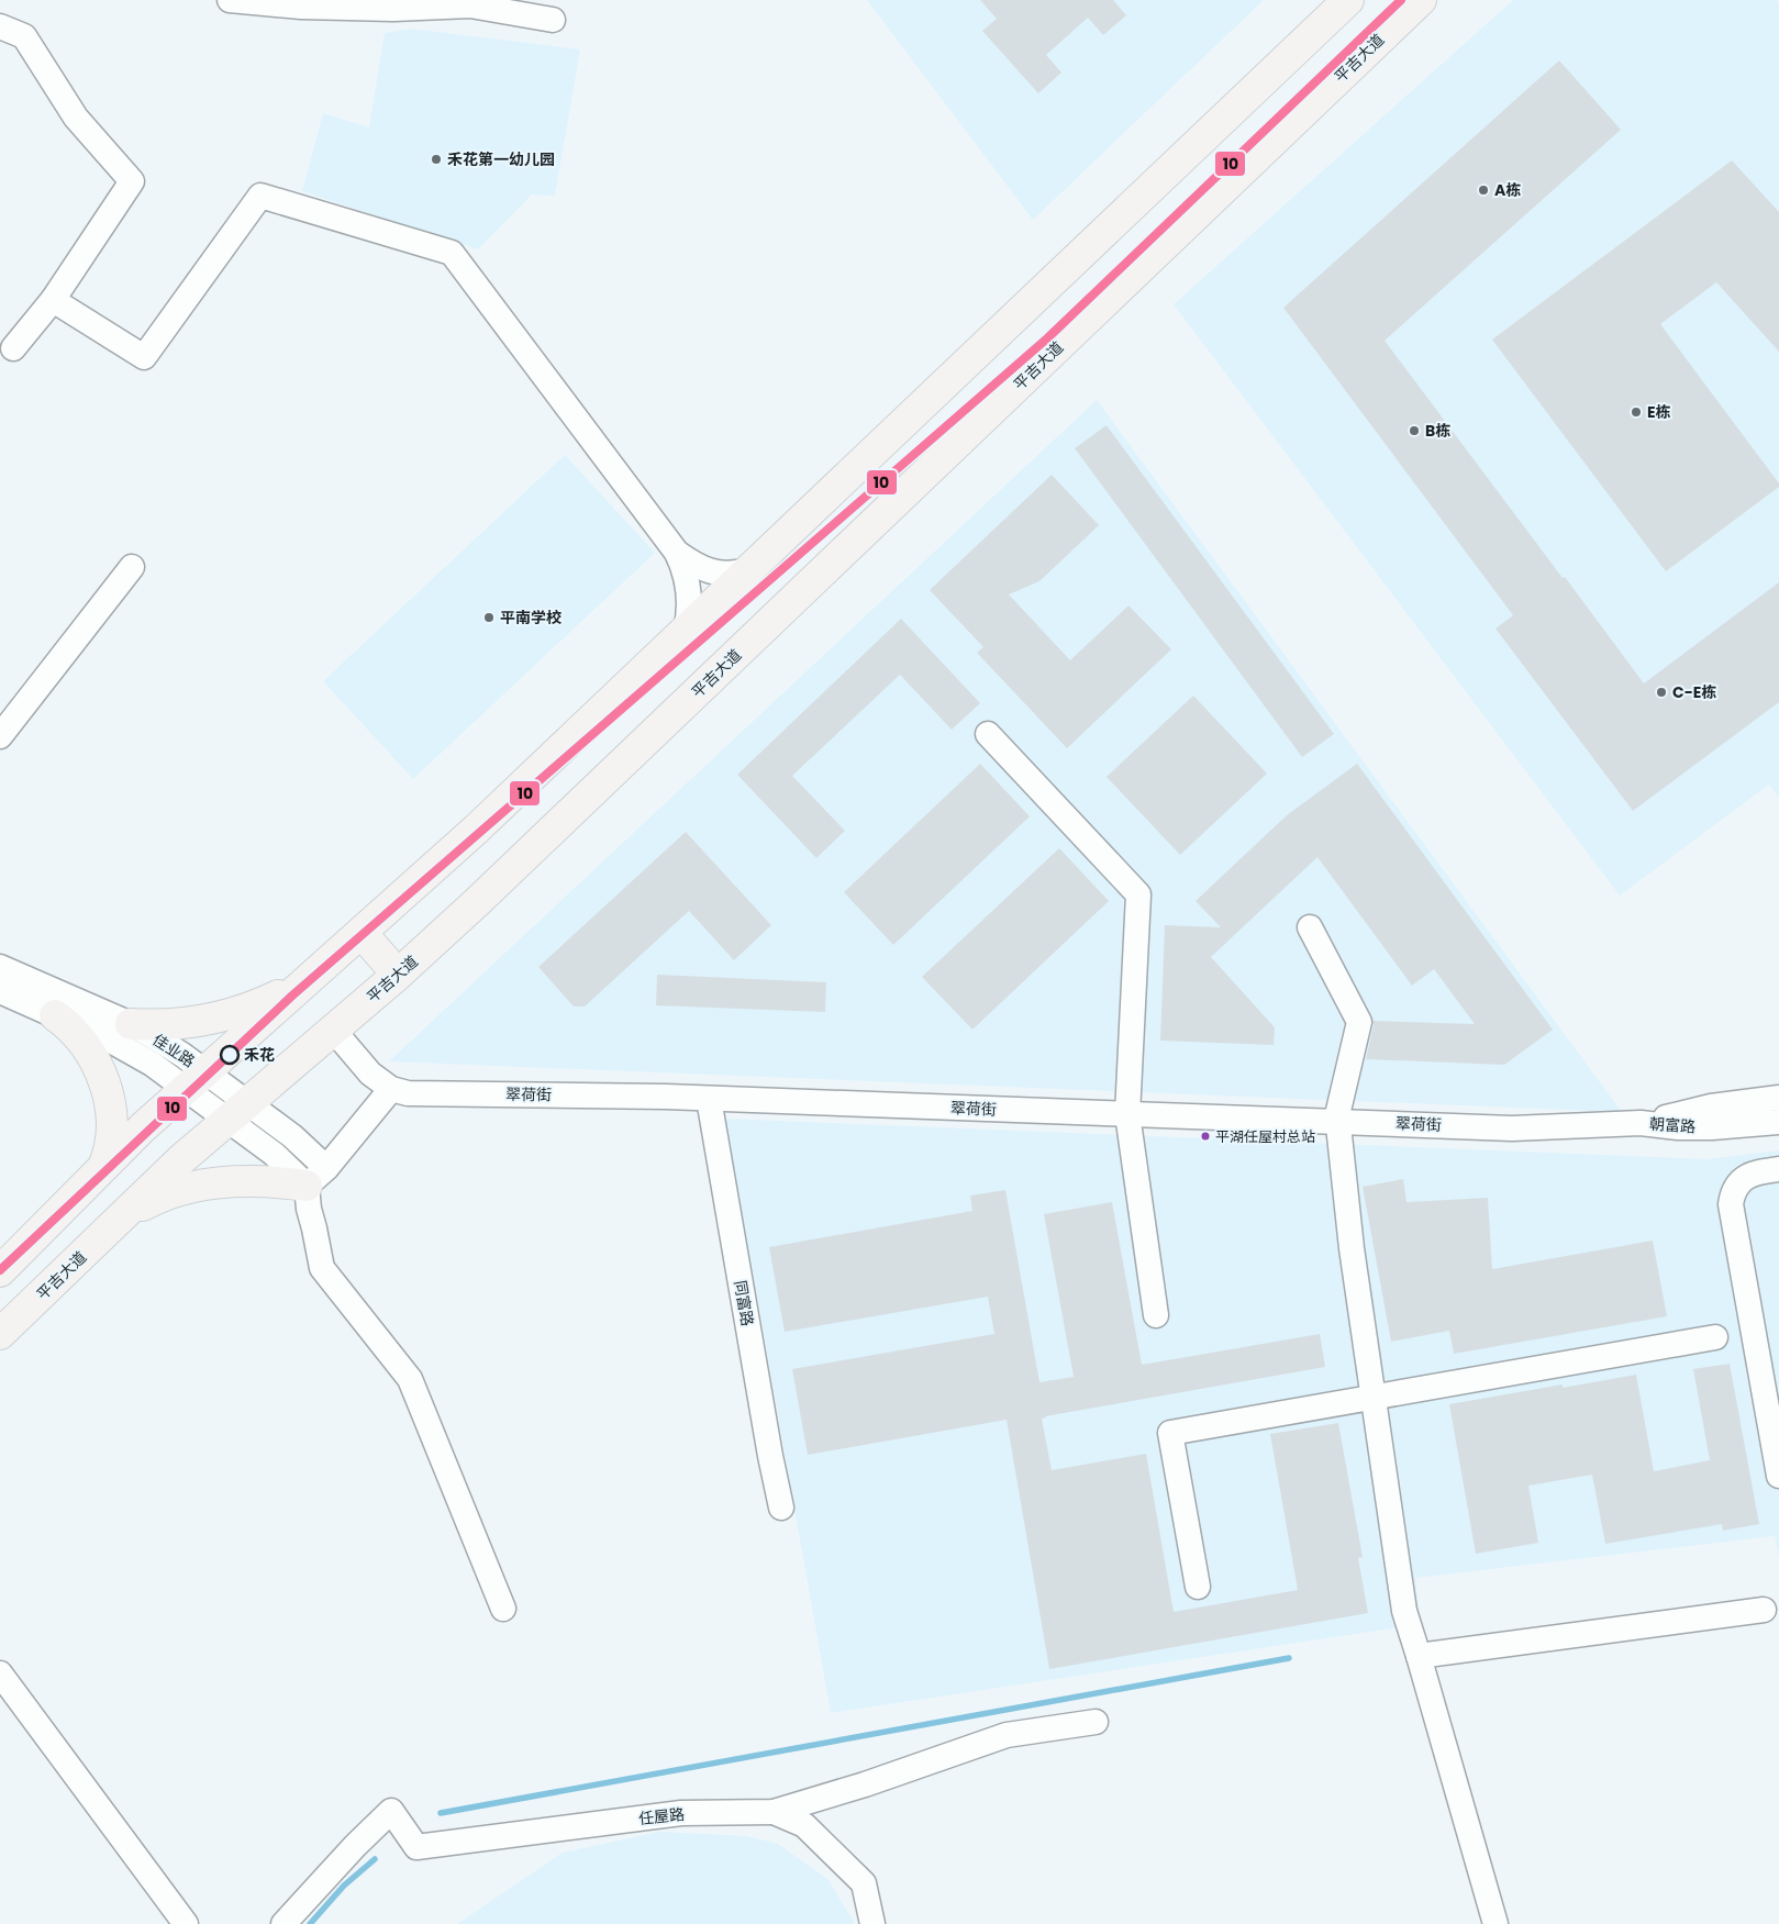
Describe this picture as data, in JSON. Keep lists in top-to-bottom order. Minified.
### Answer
{"streets":{"main road":["平吉大道"],"street":["佳业路","翠荷街","朝富路","同富路","任屋路"]},"crossings":[["平吉大道","佳业路"],["平吉大道","翠荷街"],["翠荷街","朝富路"],["翠荷街","同富路"]],"places":["禾花第一幼儿园","A栋","E栋","B栋","平南学校","C-E栋","禾花","平湖任屋村总站"],"lines":["transit line 10"]}
